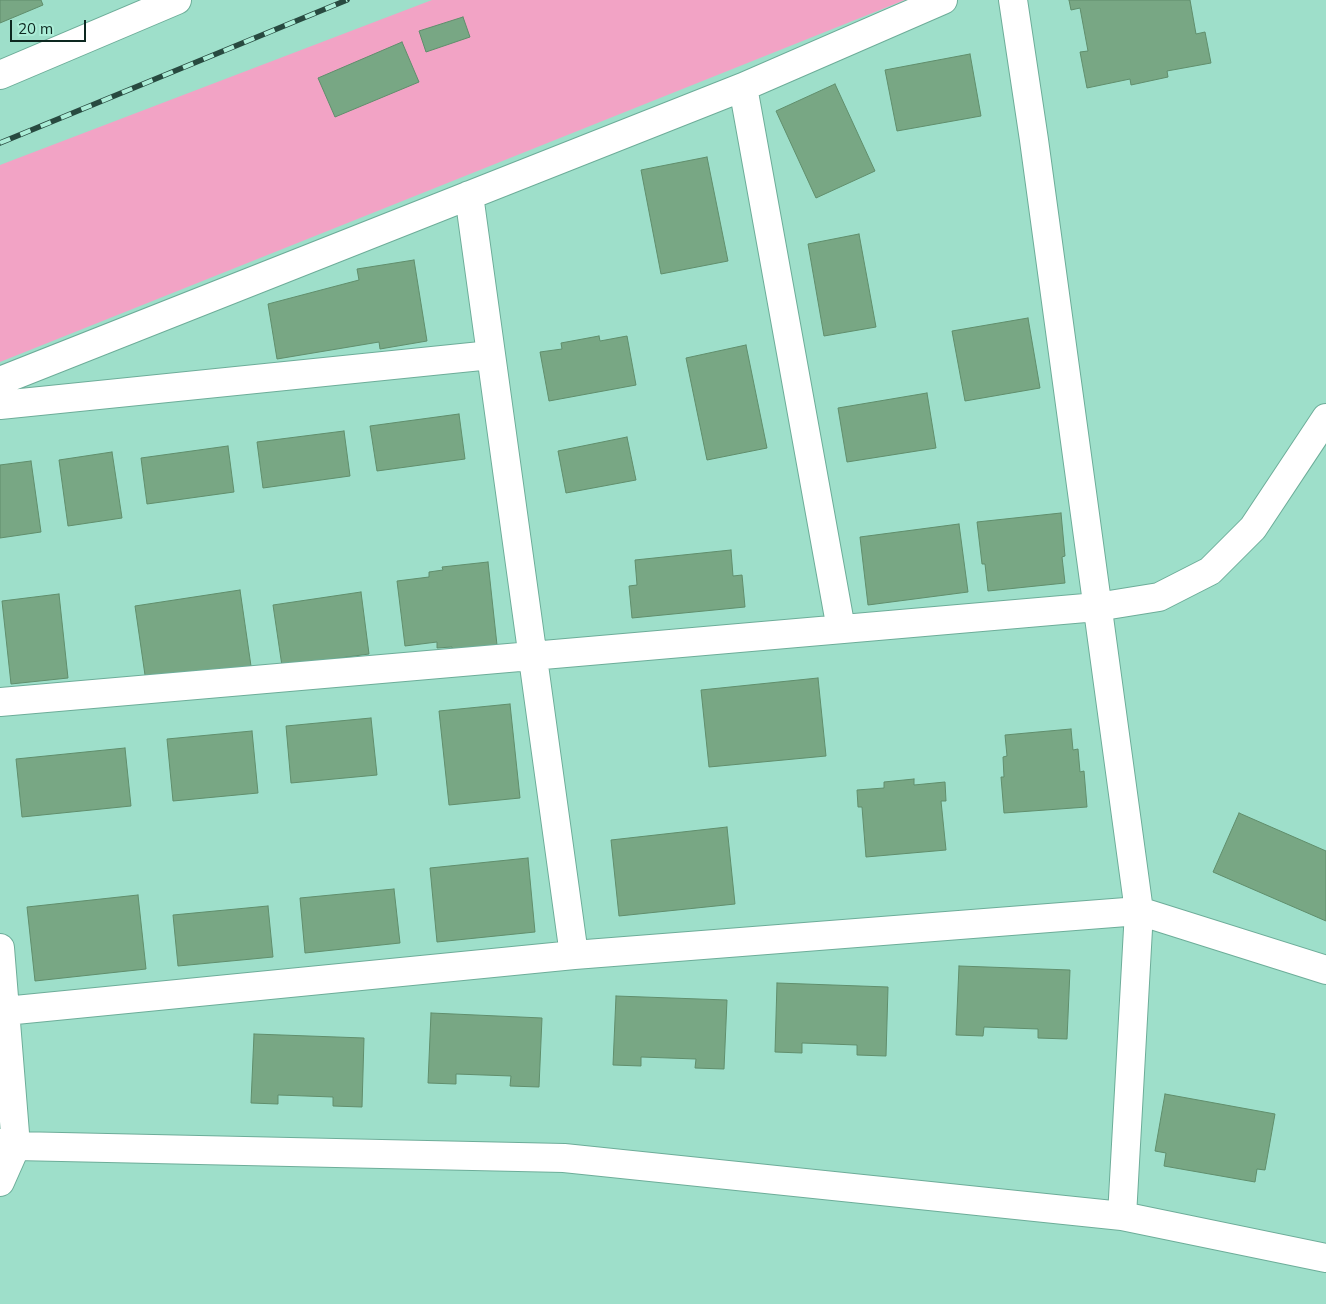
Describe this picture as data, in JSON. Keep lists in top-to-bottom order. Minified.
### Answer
{"scale_bar":"20 m"}
